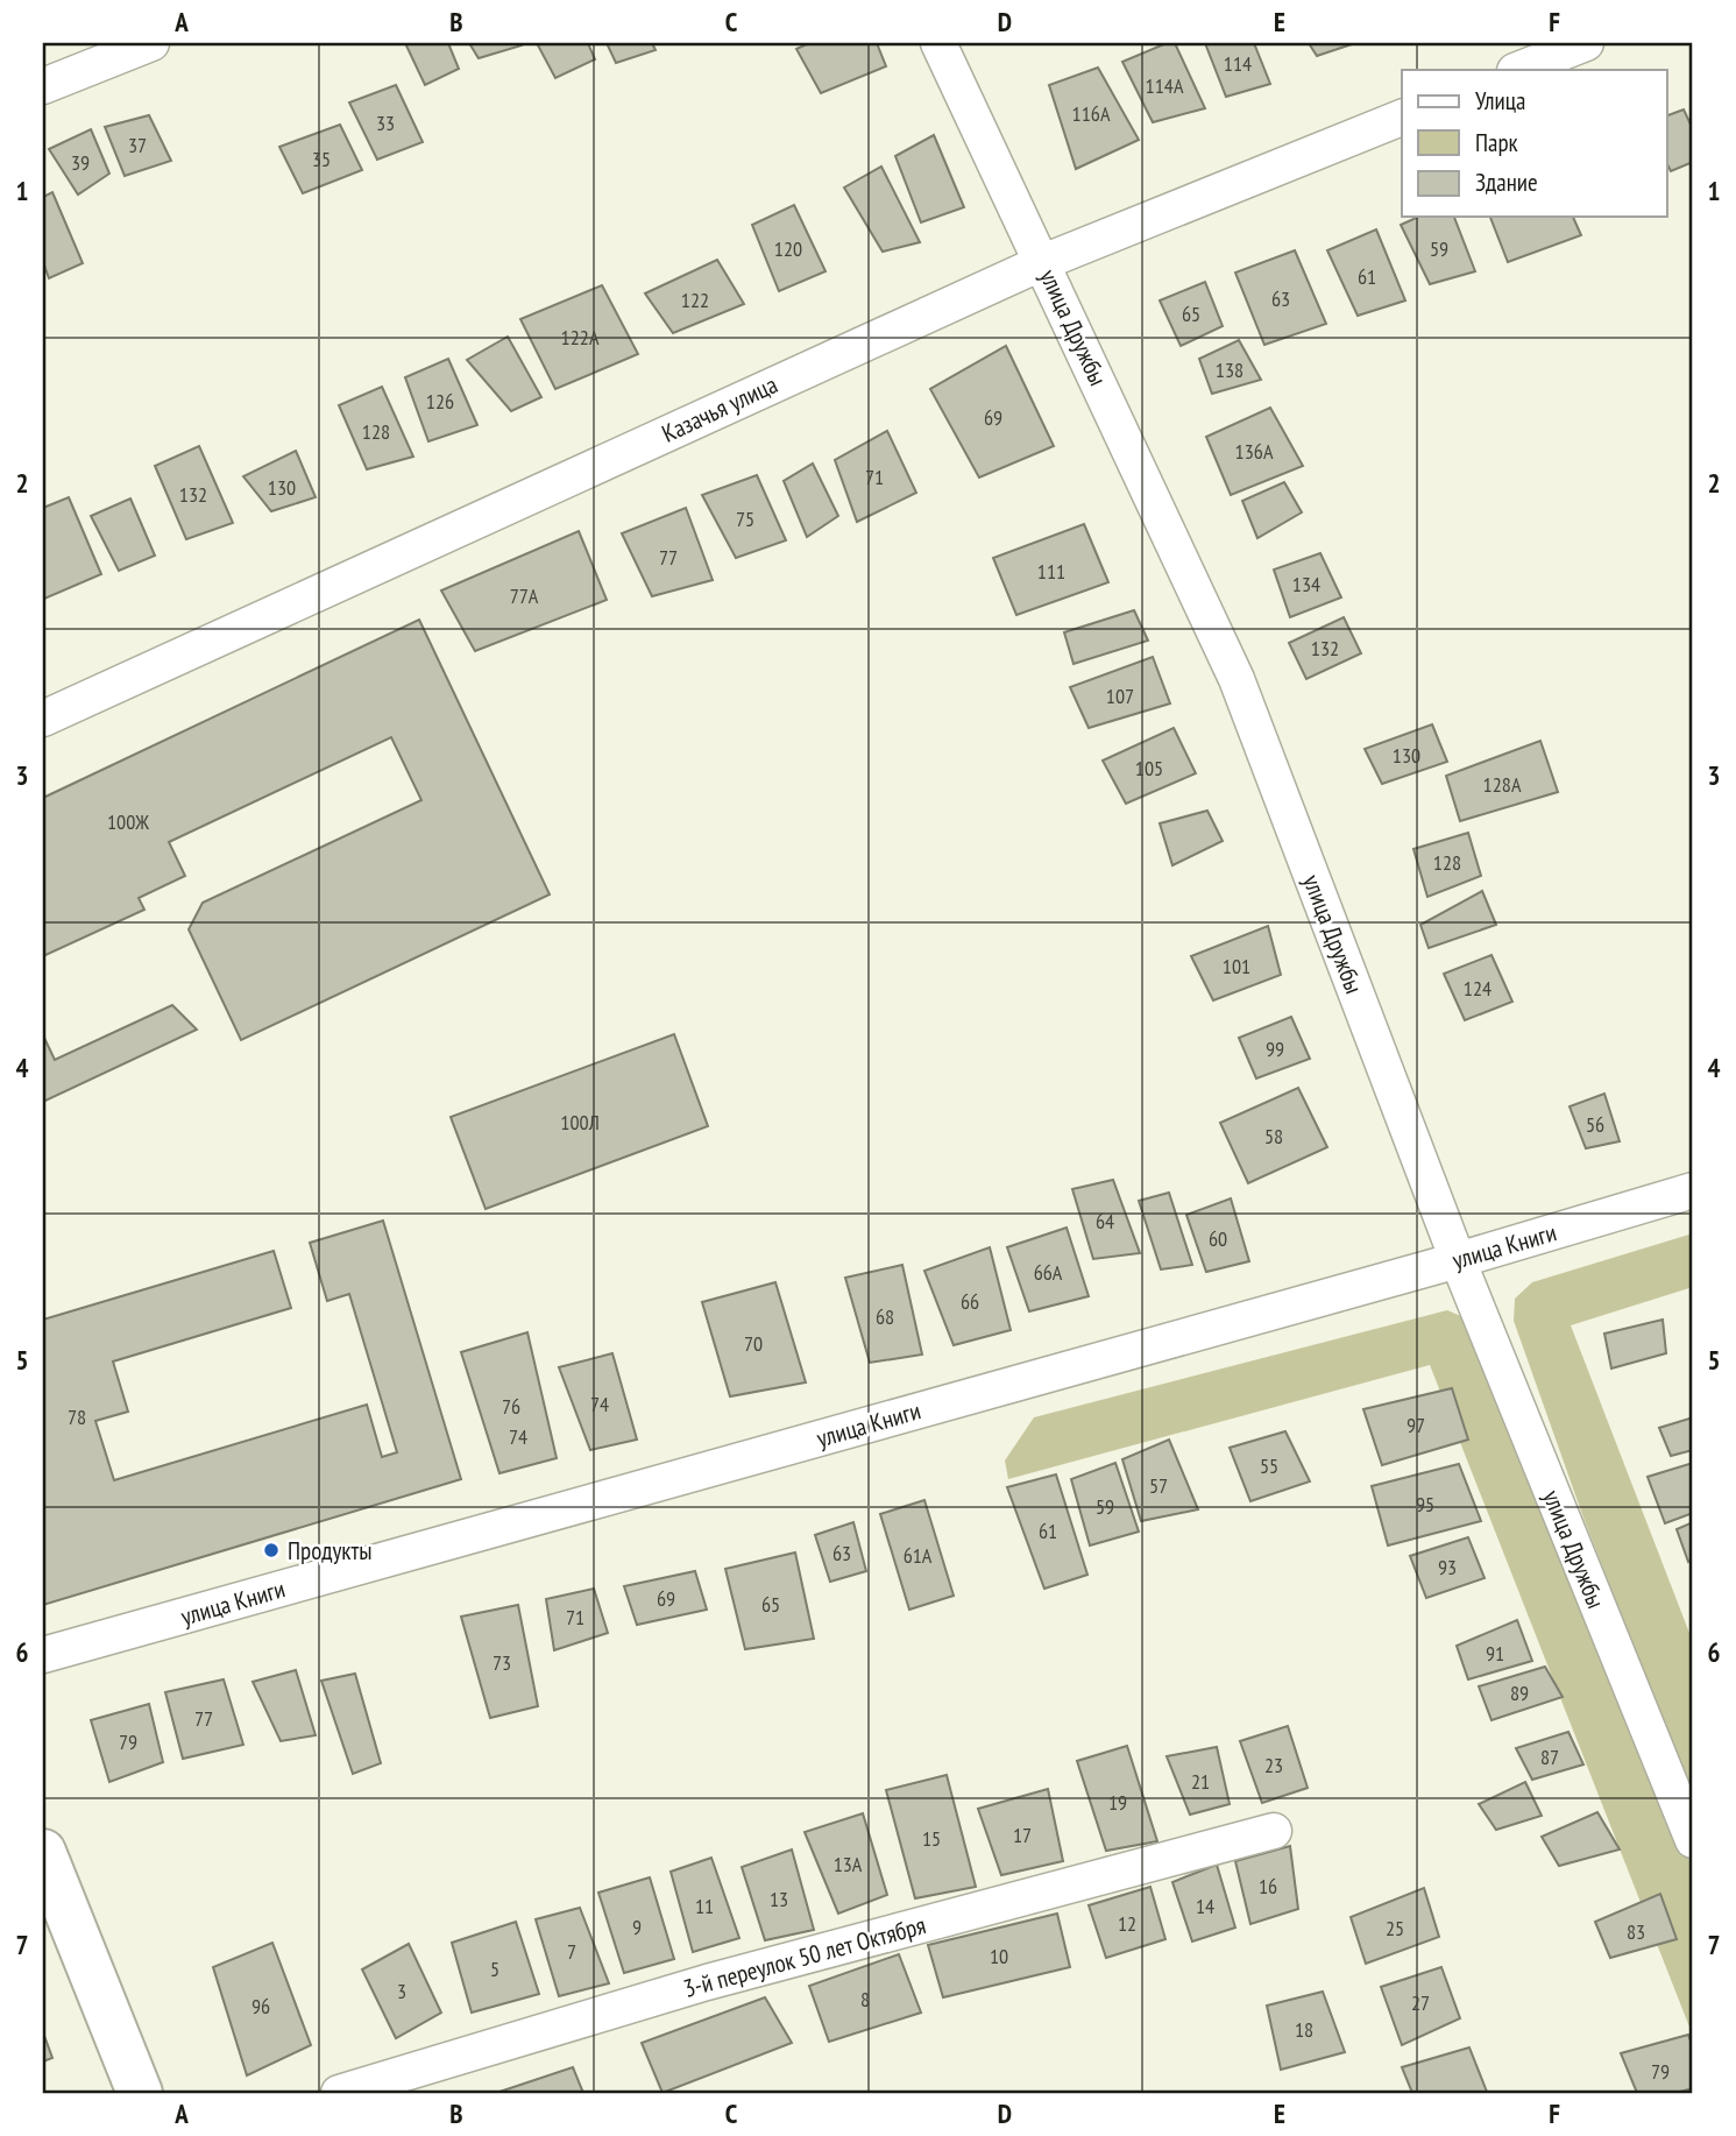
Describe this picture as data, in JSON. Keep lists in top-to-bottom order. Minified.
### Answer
{"streets":{"street":["улица Дружбы","Казачья улица","улица Книги","3-й переулок 50 лет Октября"]},"crossings":[["улица Дружбы","Казачья улица"],["улица Дружбы","улица Книги"]],"places":["Продукты"],"house_numbers":["114","114А","116А","33","37","35","39","120","59","61","63","122","65","122А","138","126","69","128","136А","71","130","132","75","77","111","134","77А","132","107","130","105","128А","100Ж","128","101","124","99","100Л","56","58","64","60","66А","66","68","70","74","76","78","97","74","55","57","95","59","61","63","61А","93","69","65","71","91","73","89","77","79","87","23","21","19","17","15","13А","16","13","11","14","12","9","25","83","7","10","5","3","8","27","96","18","79"],"legend":["Улица","Парк","Здание"],"grid":{"columns":["A","B","C","D","E","F"],"rows":["1","2","3","4","5","6","7"]}}
